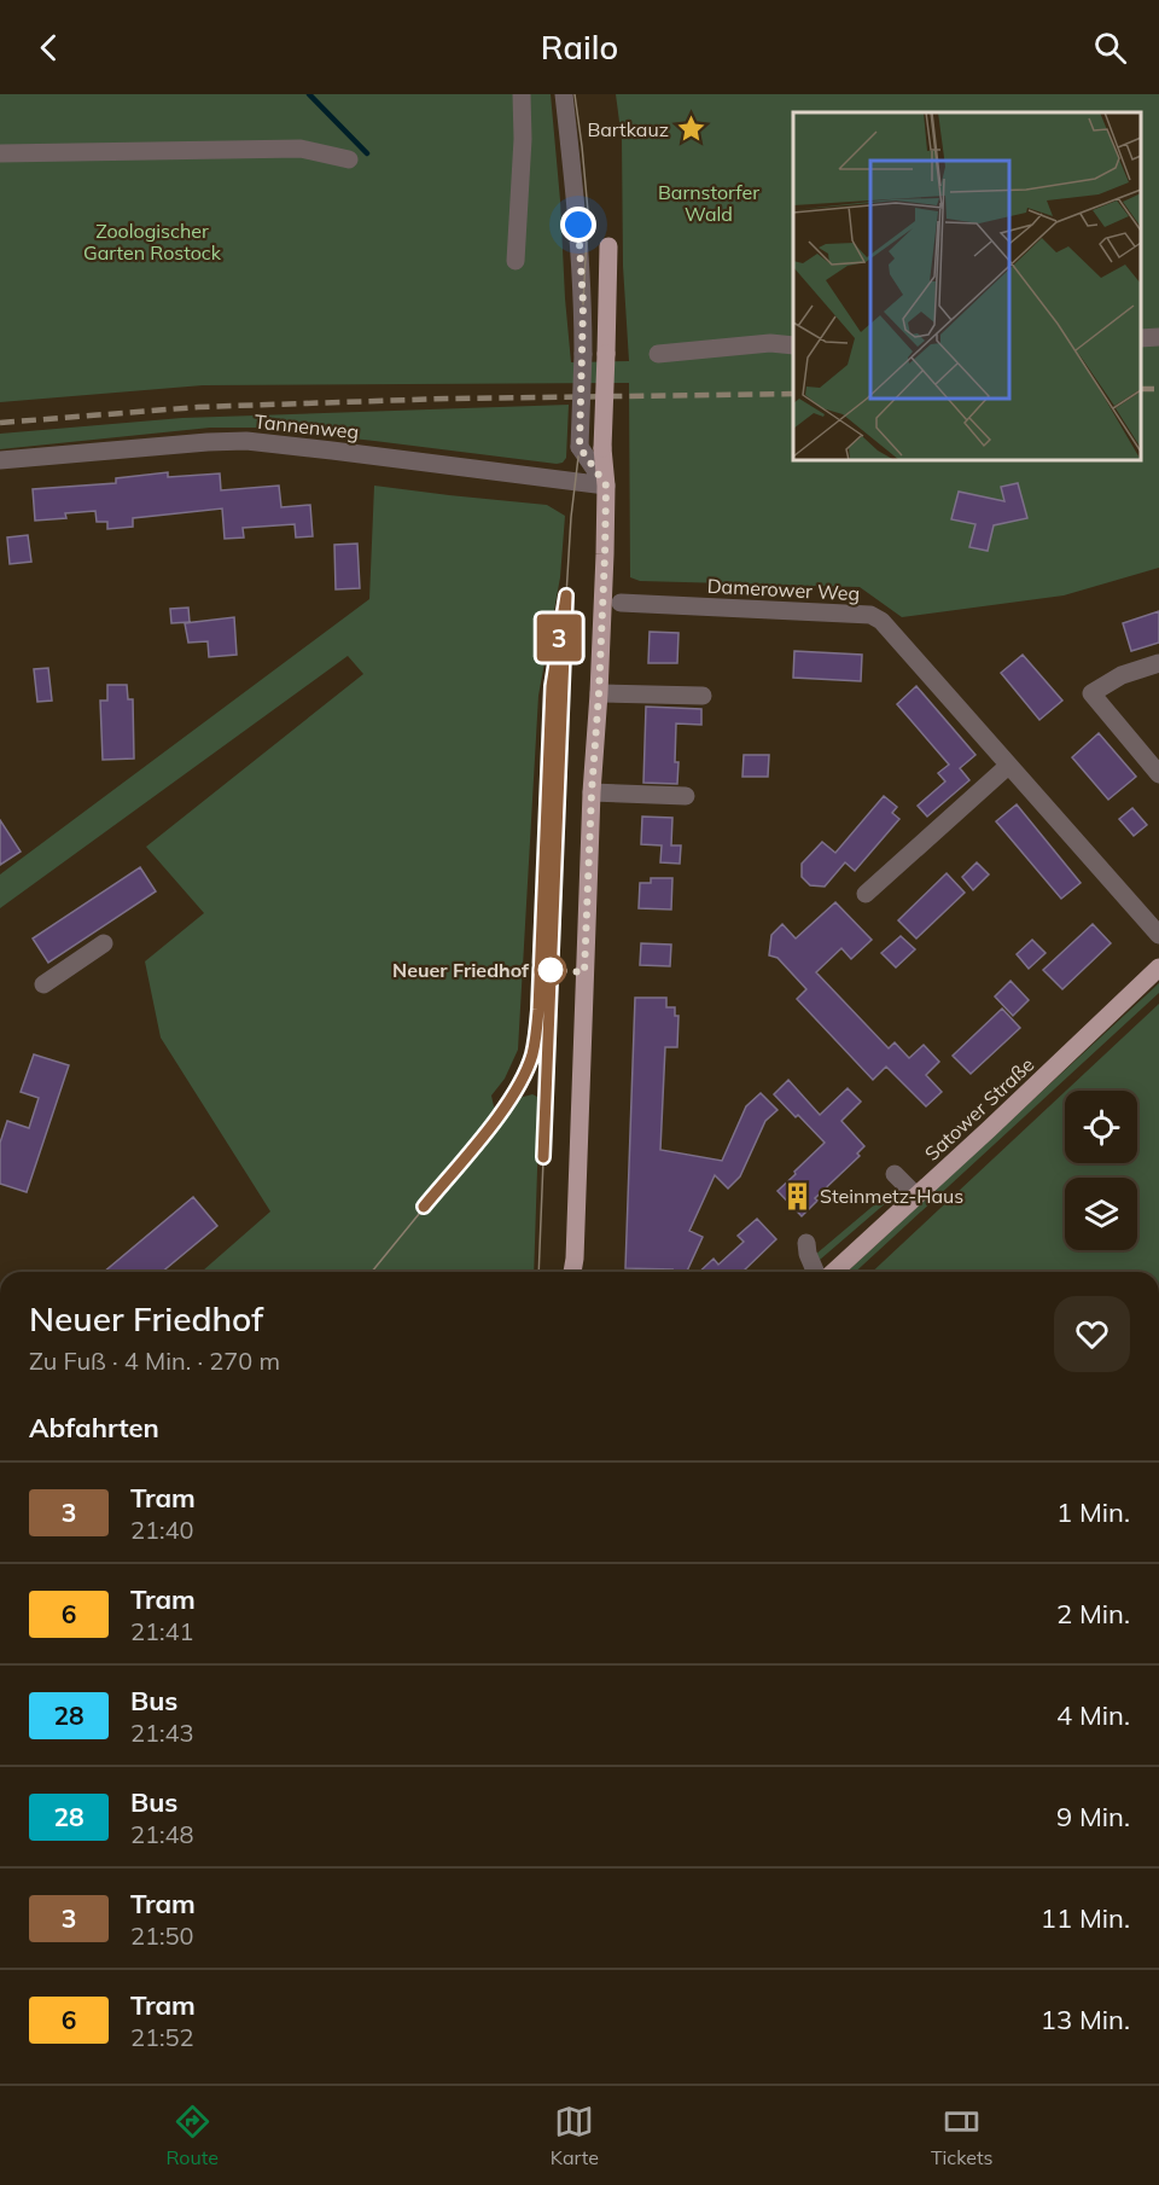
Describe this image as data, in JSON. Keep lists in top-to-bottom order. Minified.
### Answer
{"streets":{"main road":["Satower Straße"],"street":["Tannenweg","Damerower Weg"]},"parks":["Barnstorfer Wald","Zoologischer Garten Rostock"],"places":{"place":["Bartkauz"],"other":["Neuer Friedhof"],"building":["Steinmetz-Haus"]},"lines":["tram line 3"],"page":{"header":"Railo","on_map":"3","heading":[["Neuer Friedhof","Zu Fuß · 4 Min. · 270 m"],"Abfahrten"],"list":[{"mark":"3","name":"Tram","note":"21:40","value":"1 Min."},{"mark":"6","name":"Tram","note":"21:41","value":"2 Min."},{"mark":"28","name":"Bus","note":"21:43","value":"4 Min."},{"mark":"28","name":"Bus","note":"21:48","value":"9 Min."},{"mark":"3","name":"Tram","note":"21:50","value":"11 Min."},{"mark":"6","name":"Tram","note":"21:52","value":"13 Min."}],"tabs":["Route","Karte","Tickets"]}}
